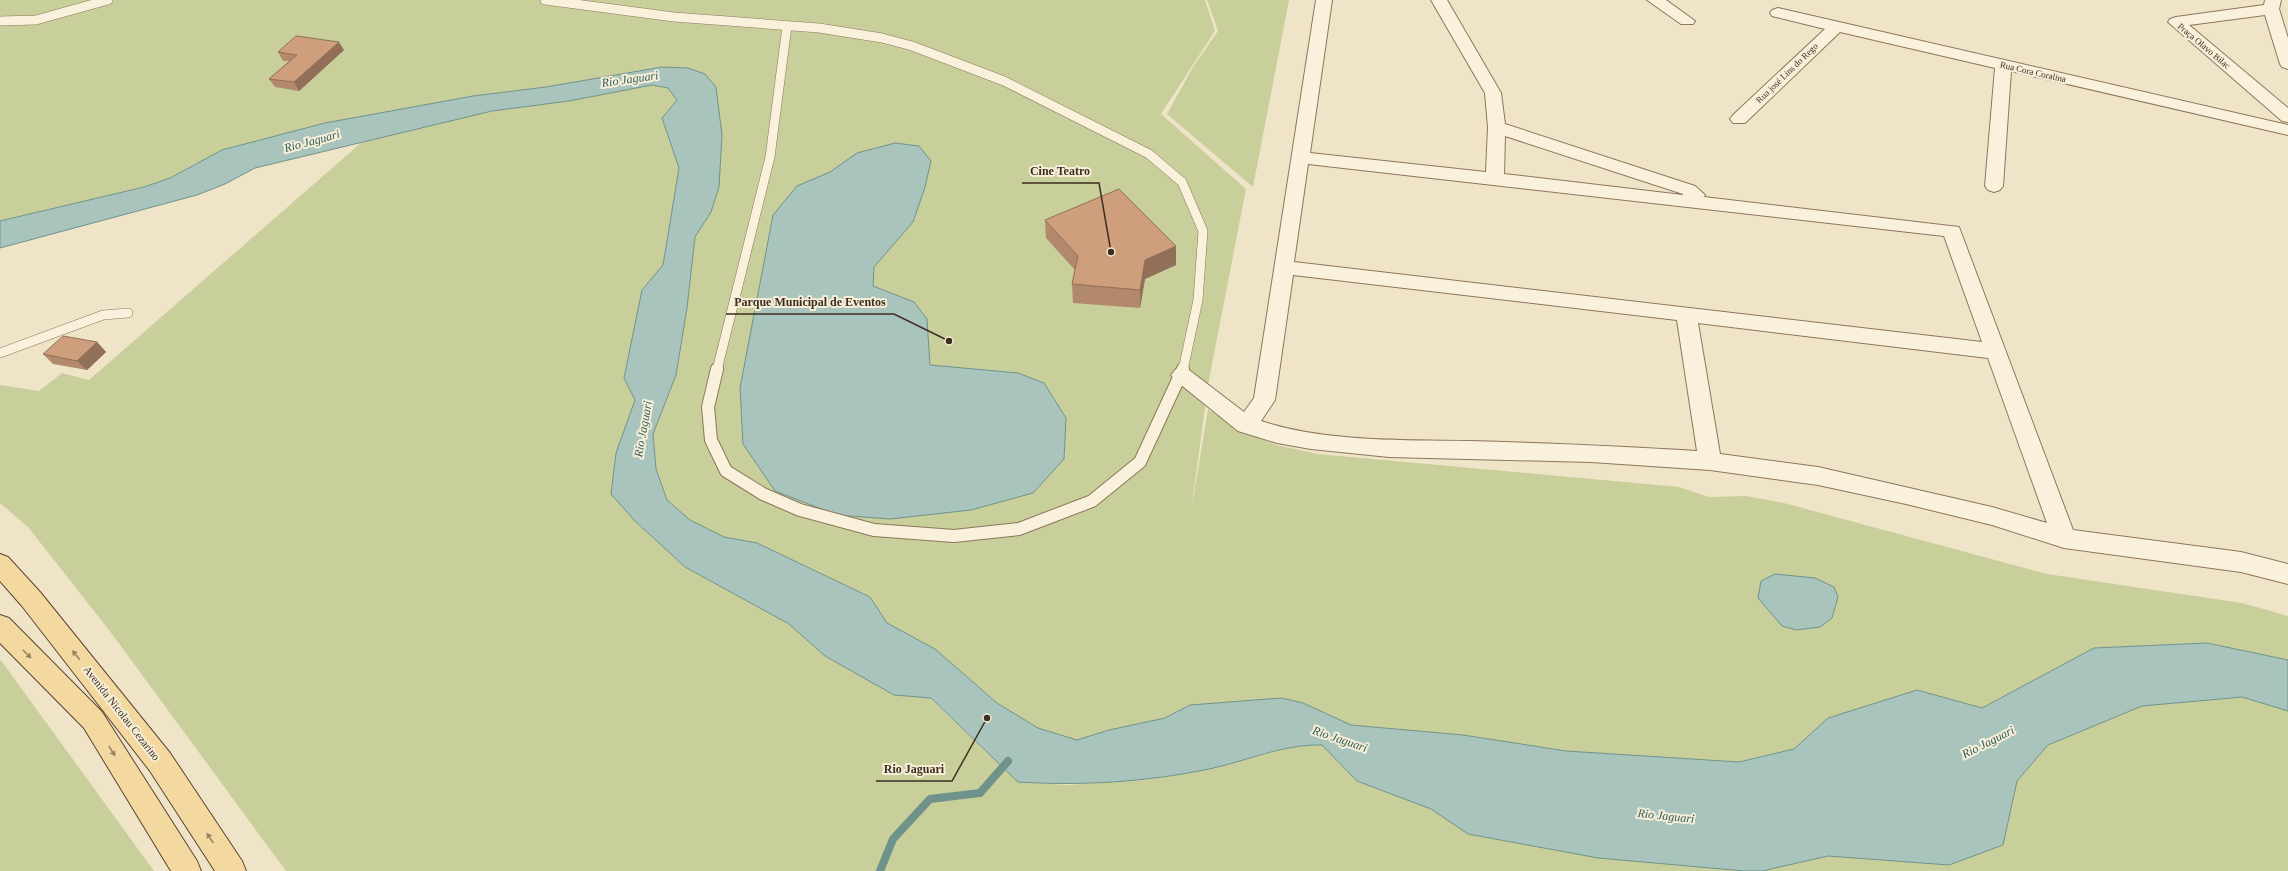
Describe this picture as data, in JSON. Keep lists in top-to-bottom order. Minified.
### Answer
{"streets":{"main road":["Avenida Nicolau Cezarino"],"street":["Praça Olavo Bilac","Rua Cora Coralina","Rua josé Lins do Rego"]},"crossings":[["Rua Cora Coralina","Rua josé Lins do Rego"]],"water":["Rio Jaguari"],"places":["Cine Teatro","Parque Municipal de Eventos","Rio Jaguari"]}
